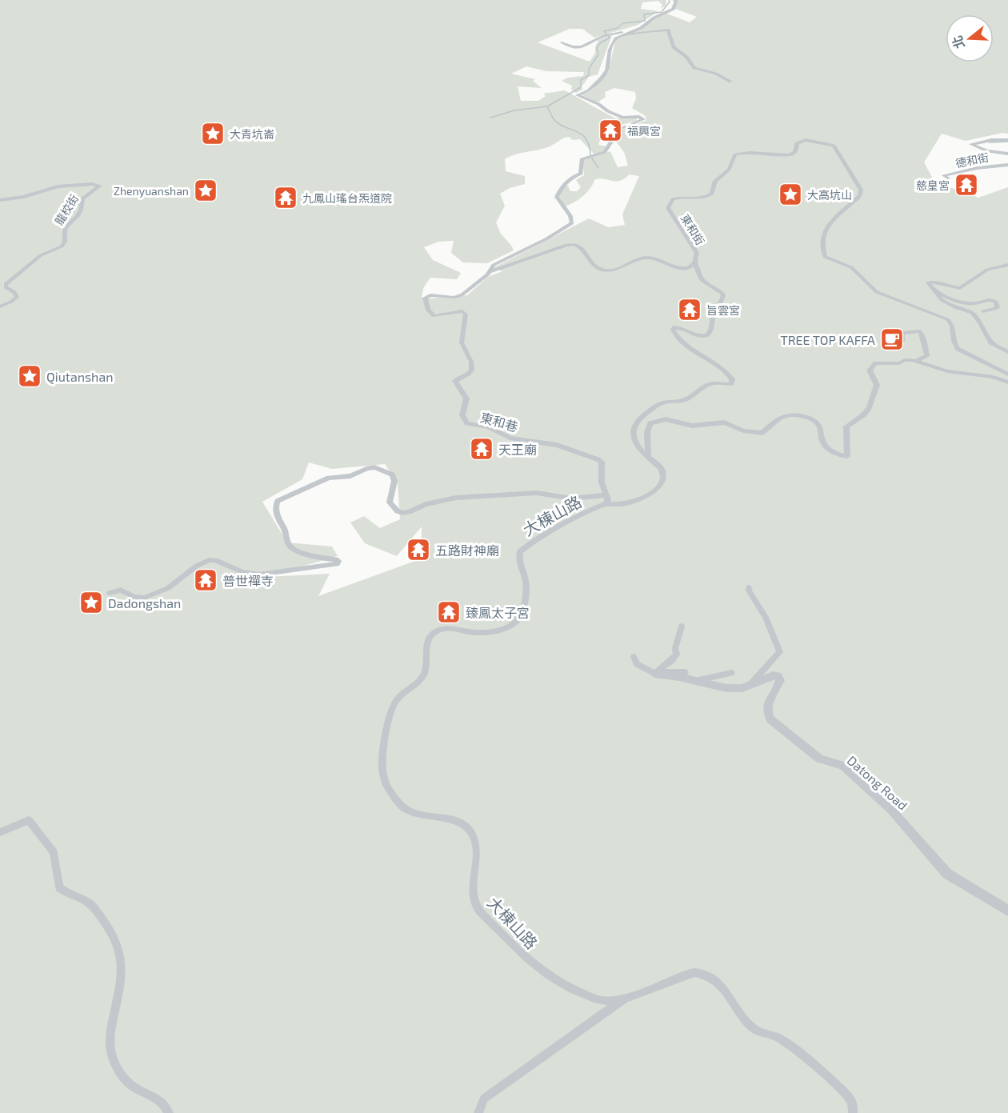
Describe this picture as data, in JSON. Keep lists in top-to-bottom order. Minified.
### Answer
{"streets":{"street":["德和街","龍校街","東和街","東和巷","大棟山路","Datong Road"]},"crossings":[["東和街","東和巷"],["東和巷","大棟山路"]],"places":{"temple":["福興宮","慈皇宮","九鳳山瑤台炁道院","旨雲宮","天王廟","五路財神廟","普世禪寺","臻鳳太子宮"],"place":["大青坑崙","Zhenyuanshan","大高坑山","Qiutanshan","Dadongshan"],"cafe":["TREE TOP KAFFA"]},"north":"left"}
